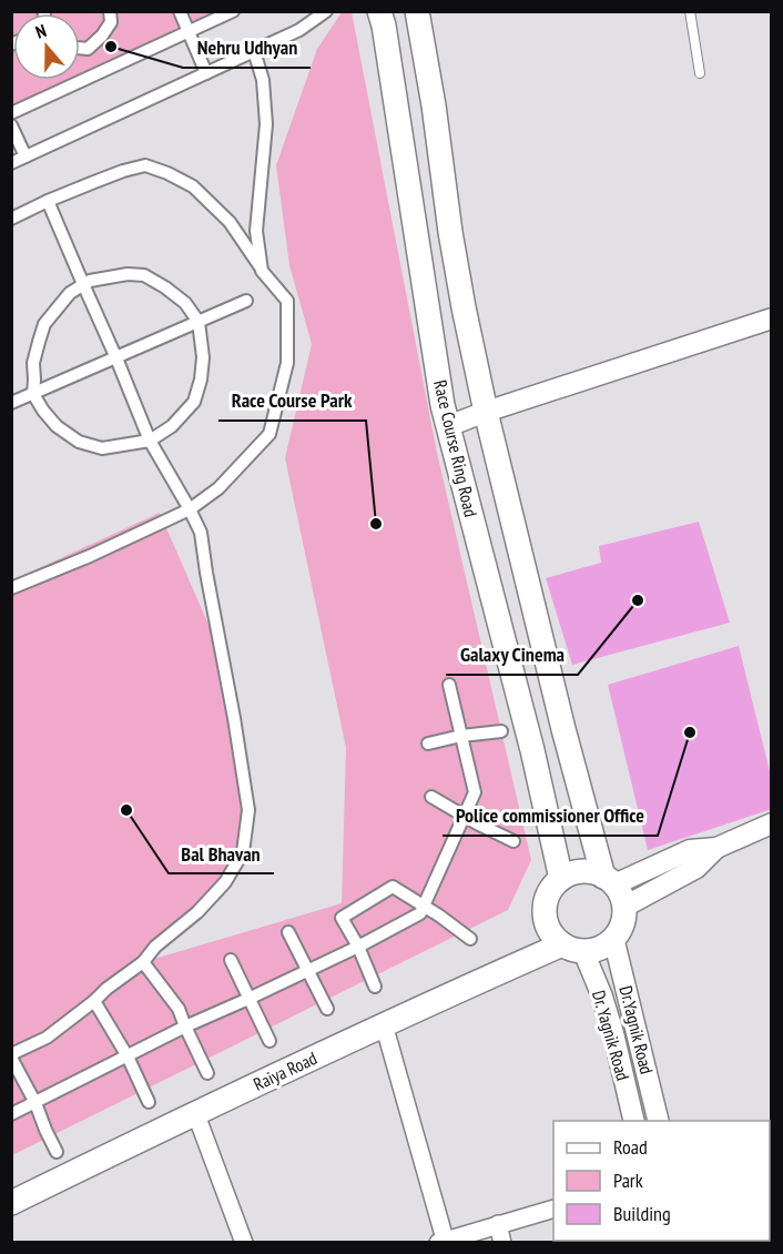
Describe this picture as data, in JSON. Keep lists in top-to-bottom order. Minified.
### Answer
{"streets":{"main road":["Race Course Ring Road","Raiya Road"],"street":["Dr.Yagnik Road","Dr. Yagnik Road"]},"crossings":[["Race Course Ring Road","Dr.Yagnik Road"],["Race Course Ring Road","Dr. Yagnik Road"],["Race Course Ring Road","Raiya Road"],["Dr.Yagnik Road","Dr. Yagnik Road"],["Dr.Yagnik Road","Raiya Road"],["Dr. Yagnik Road","Raiya Road"]],"places":["Nehru Udhyan","Race Course Park","Galaxy Cinema","Police commissioner Office","Bal Bhavan"],"legend":["Road","Park","Building"],"north":"top"}
